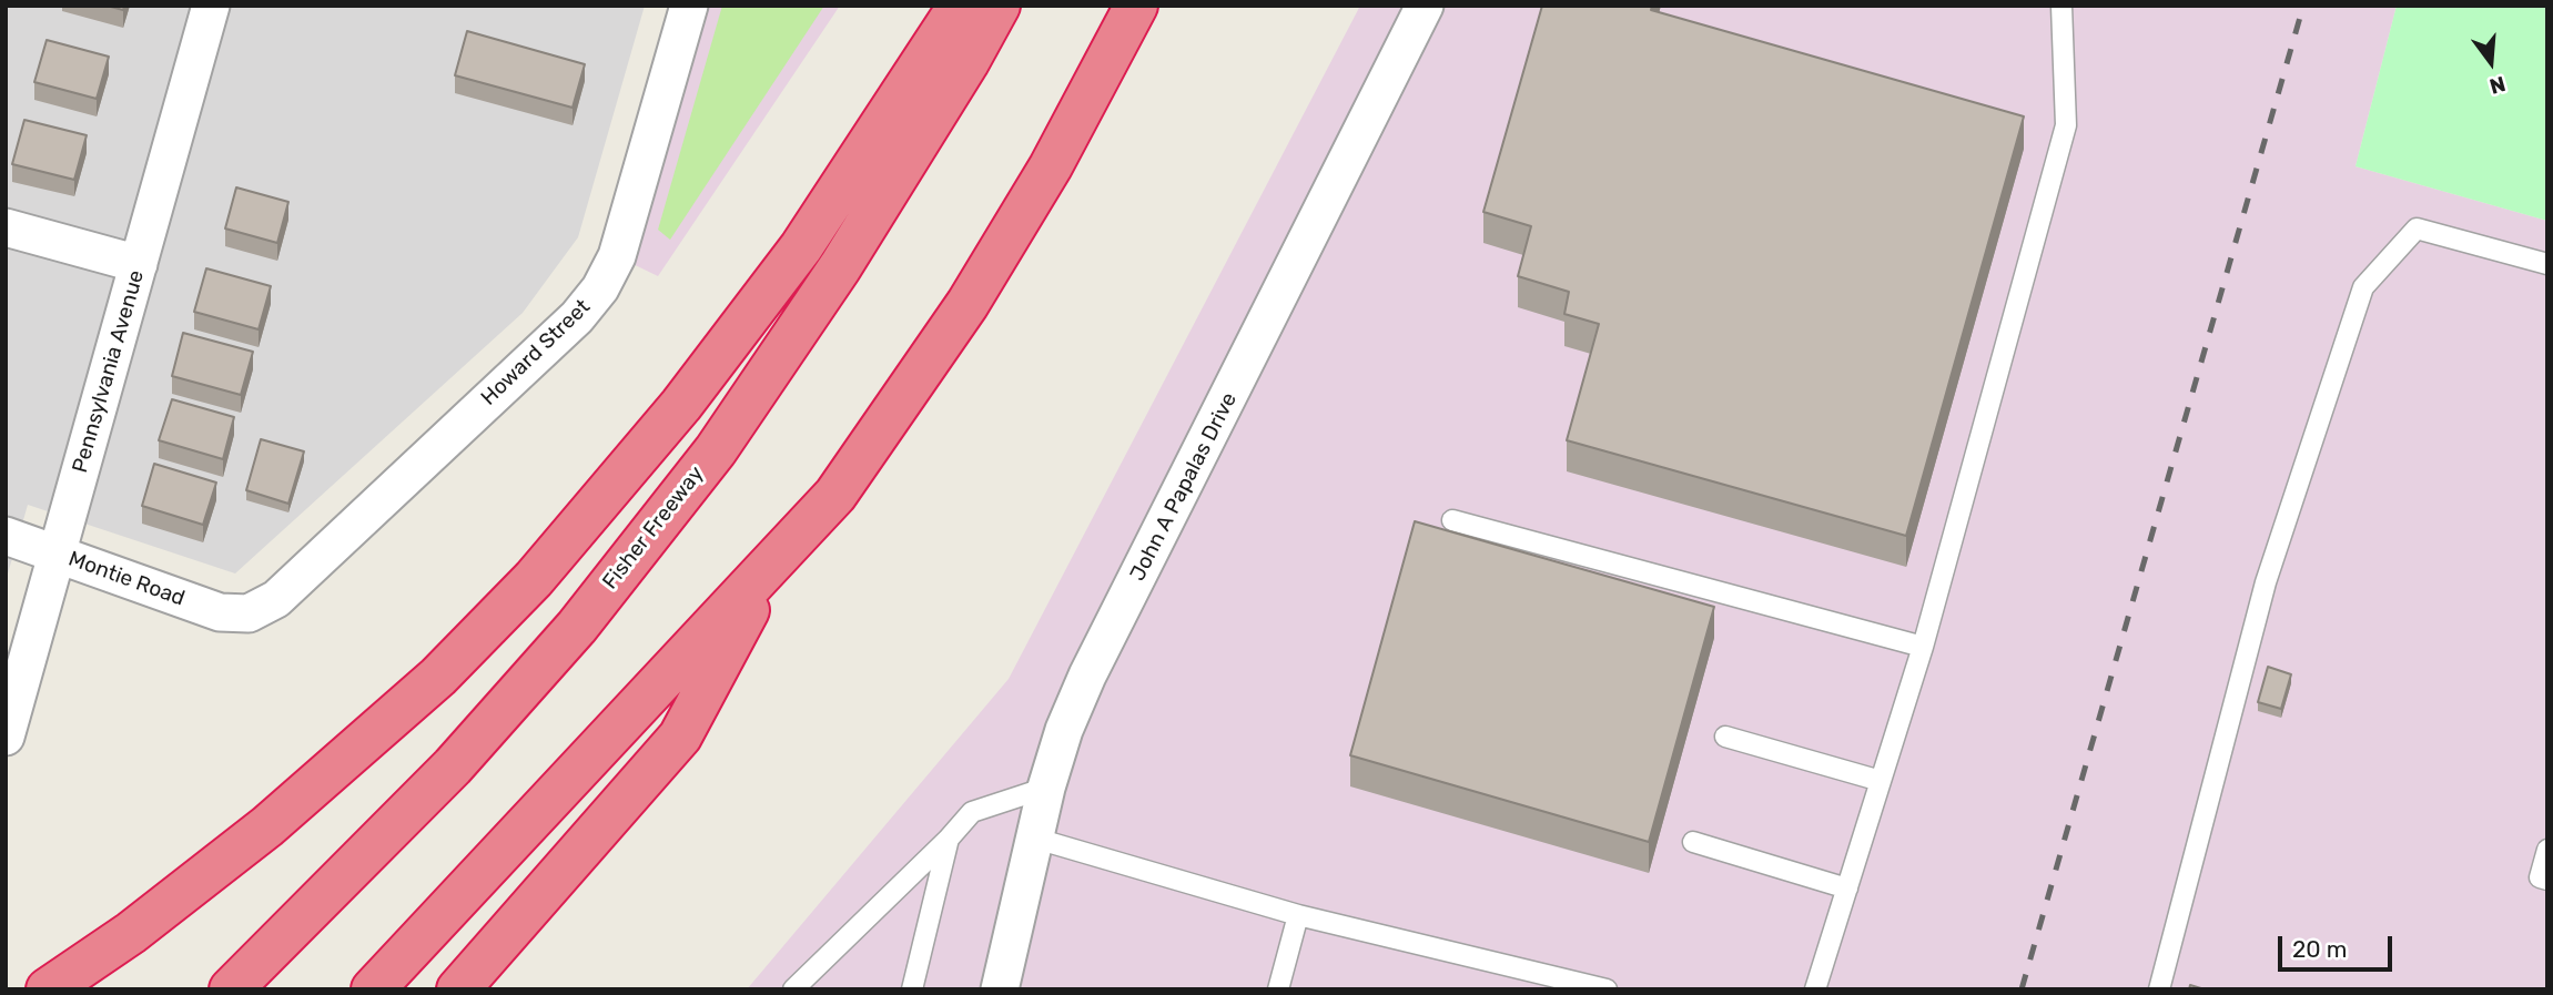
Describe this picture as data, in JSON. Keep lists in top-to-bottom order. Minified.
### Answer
{"streets":{"highway":["Fisher Freeway"],"street":["Howard Street","Pennsylvania Avenue","John A Papalas Drive","Montie Road"]},"crossings":[["Howard Street","Montie Road"],["Pennsylvania Avenue","Montie Road"]],"scale_bar":"20 m","north":"bottom"}
